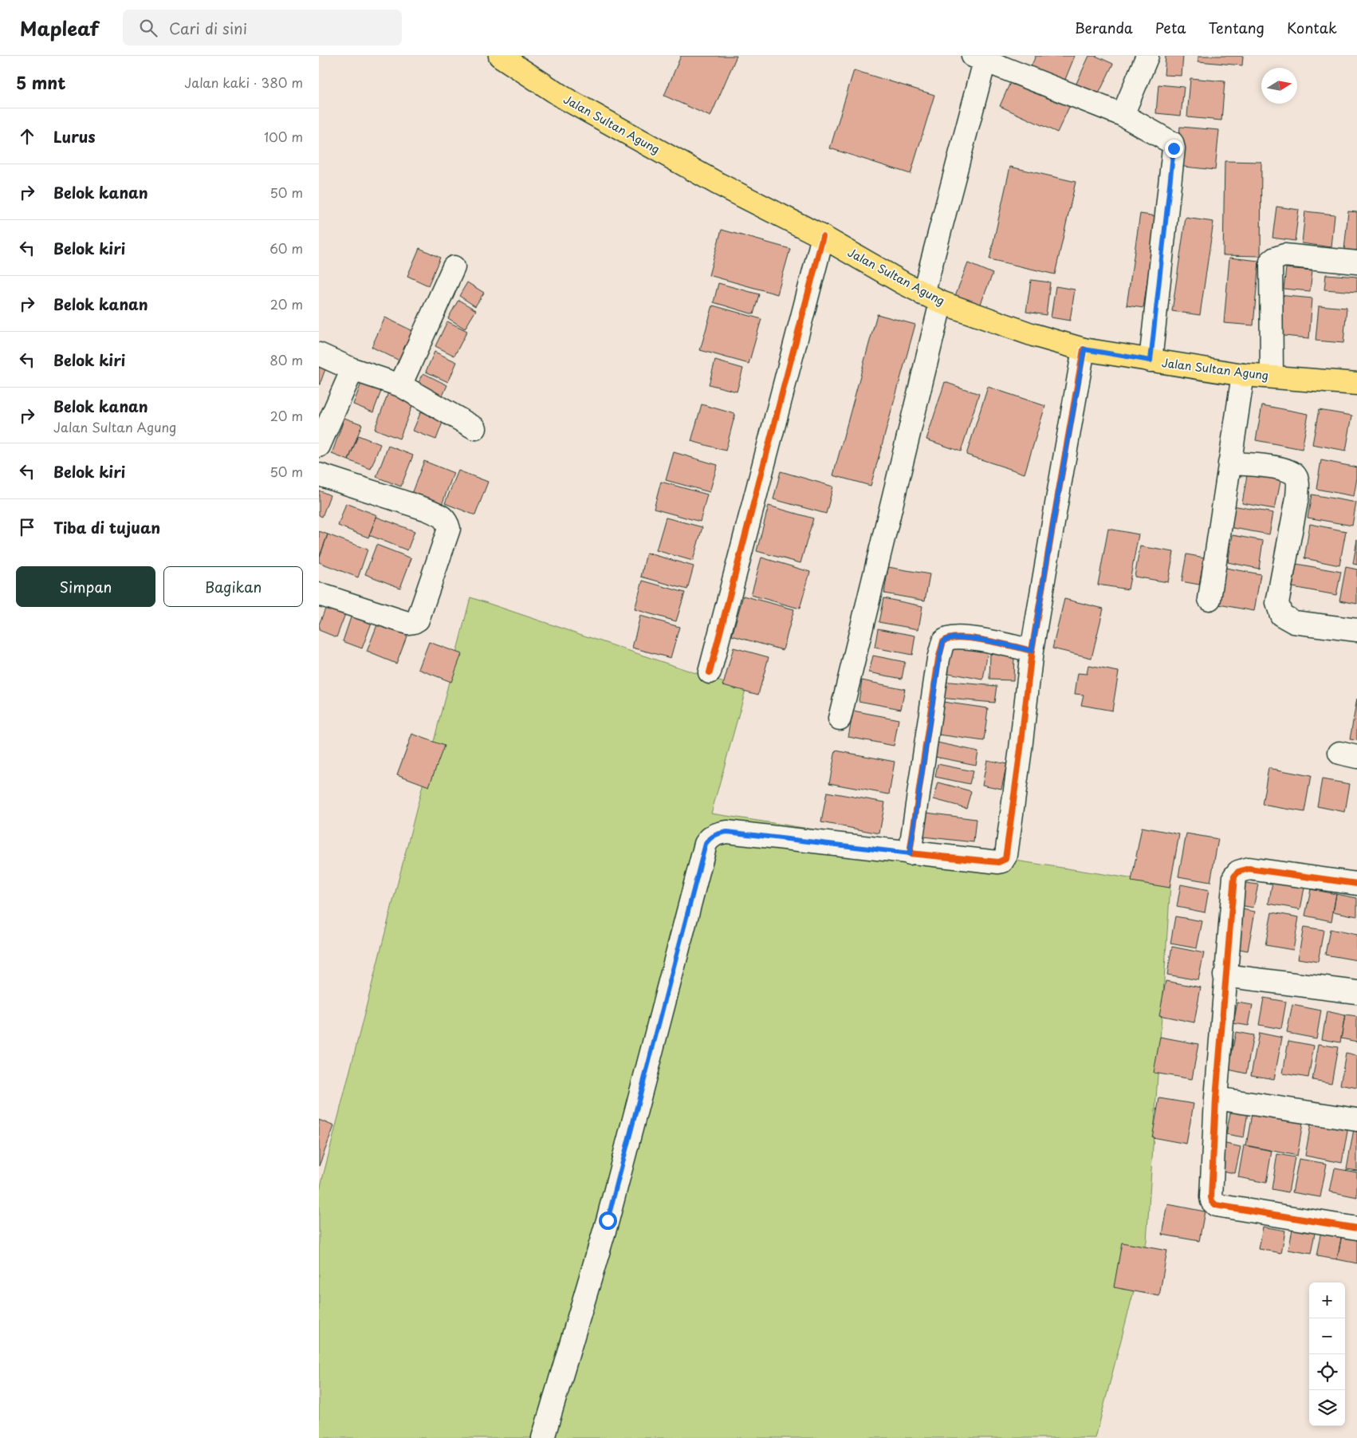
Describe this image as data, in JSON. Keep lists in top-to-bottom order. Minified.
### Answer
{"streets":{"main road":["Jalan Sultan Agung"]},"north":"right","page":{"header":"Mapleaf","search":"Cari di sini","nav":["Beranda","Peta","Tentang","Kontak"],"heading":["5 mnt","Jalan kaki · 380 m"],"list":[["Lurus","100 m"],["Belok kanan","50 m"],["Belok kiri","60 m"],["Belok kanan","20 m"],["Belok kiri","80 m"],["Belok kanan","Jalan Sultan Agung","20 m"],["Belok kiri","50 m"],"Tiba di tujuan"],"buttons":["Simpan","Bagikan"],"map_buttons":["+","−"]}}
